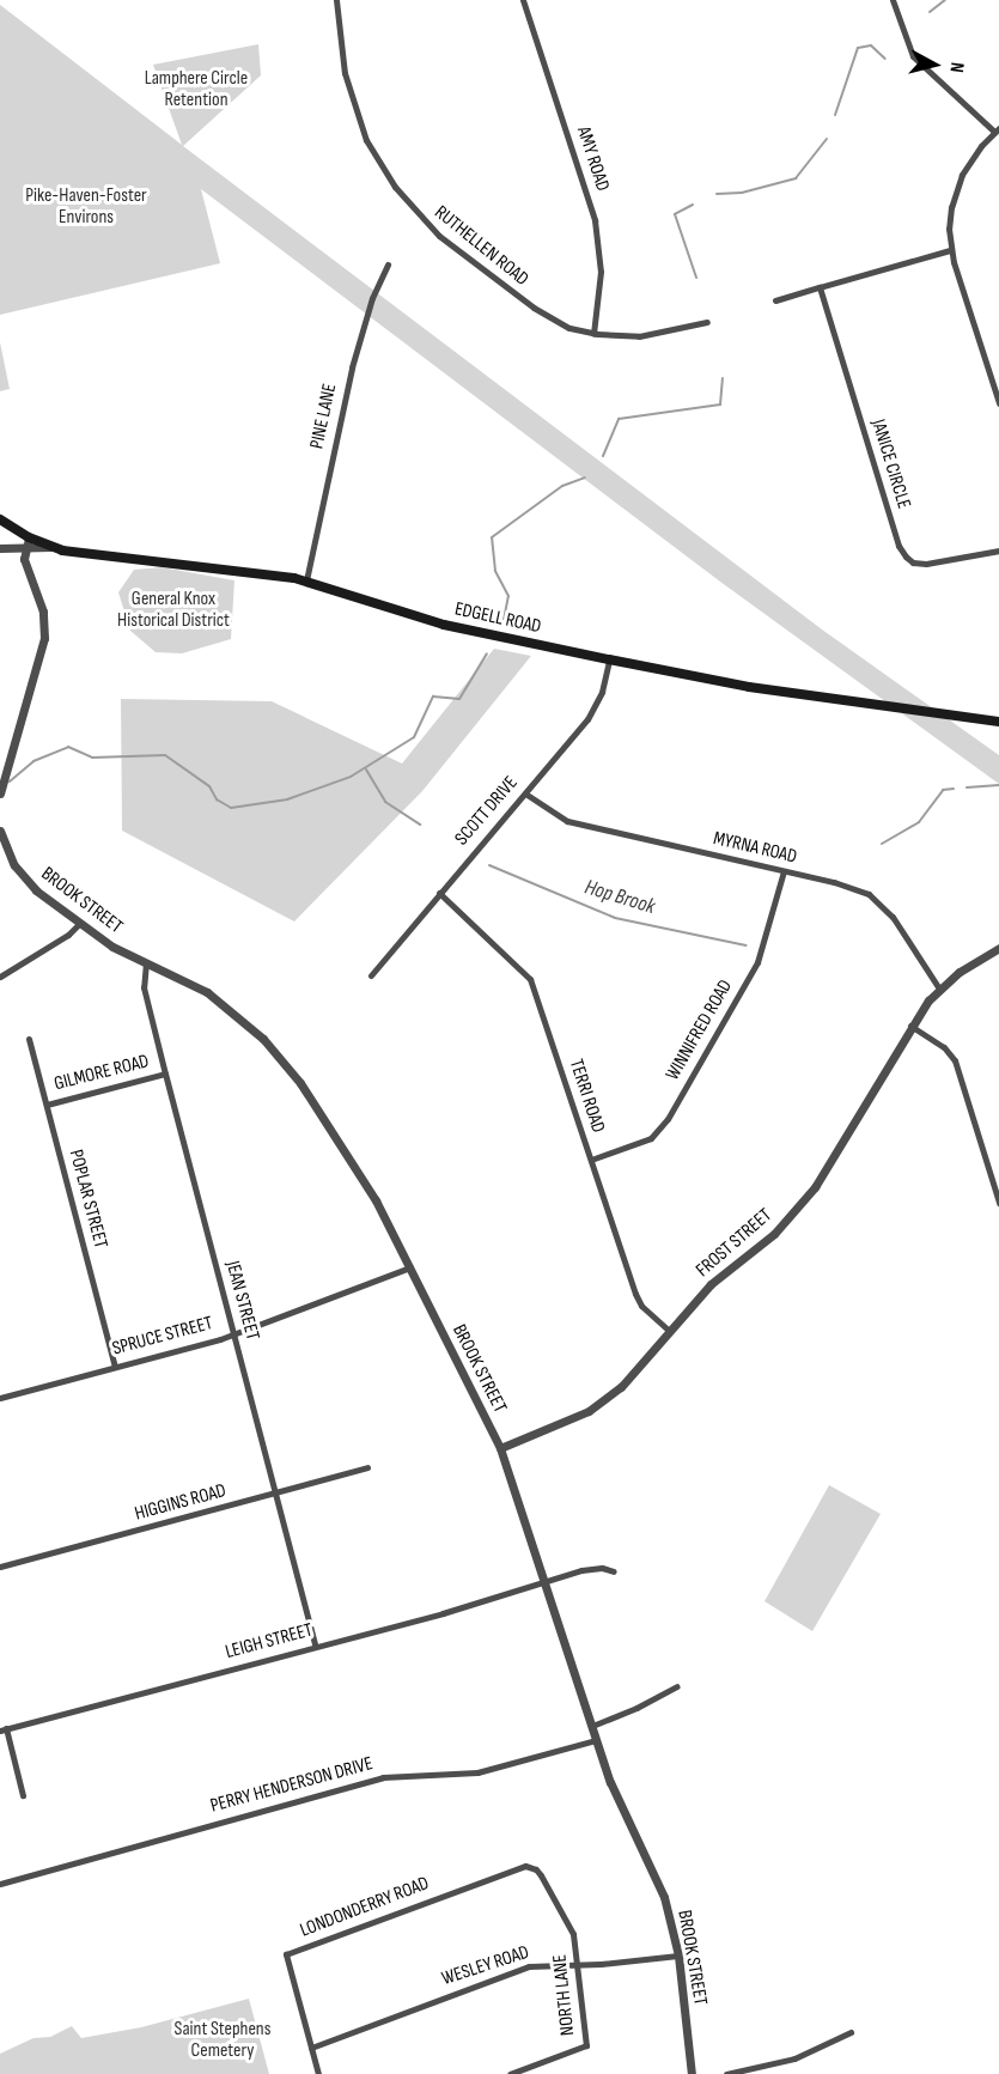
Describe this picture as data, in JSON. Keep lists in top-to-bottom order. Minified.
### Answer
{"streets":{"main road":["EDGELL ROAD"],"street":["AMY ROAD","RUTHELLEN ROAD","PINE LANE","JANICE CIRCLE","SCOTT DRIVE","MYRNA ROAD","BROOK STREET","WINNIFRED ROAD","GILMORE ROAD","TERRI ROAD","POPLAR STREET","FROST STREET","JEAN STREET","SPRUCE STREET","HIGGINS ROAD","LEIGH STREET","PERRY HENDERSON DRIVE","LONDONDERRY ROAD","WESLEY ROAD","NORTH LANE"]},"crossings":[["AMY ROAD","RUTHELLEN ROAD"],["PINE LANE","EDGELL ROAD"],["EDGELL ROAD","SCOTT DRIVE"],["SCOTT DRIVE","MYRNA ROAD"],["SCOTT DRIVE","TERRI ROAD"],["MYRNA ROAD","WINNIFRED ROAD"],["MYRNA ROAD","FROST STREET"],["BROOK STREET","FROST STREET"],["BROOK STREET","JEAN STREET"],["BROOK STREET","SPRUCE STREET"],["BROOK STREET","LEIGH STREET"],["BROOK STREET","PERRY HENDERSON DRIVE"],["BROOK STREET","WESLEY ROAD"],["WINNIFRED ROAD","TERRI ROAD"],["GILMORE ROAD","POPLAR STREET"],["GILMORE ROAD","JEAN STREET"],["TERRI ROAD","FROST STREET"],["POPLAR STREET","SPRUCE STREET"],["JEAN STREET","SPRUCE STREET"],["JEAN STREET","HIGGINS ROAD"],["JEAN STREET","LEIGH STREET"],["LONDONDERRY ROAD","WESLEY ROAD"],["LONDONDERRY ROAD","NORTH LANE"],["WESLEY ROAD","NORTH LANE"]],"water":["Hop Brook"],"parks":["Lamphere Circle Retention","Pike-Haven-Foster Environs","General Knox Historical District","Saint Stephens Cemetery"],"north":"right"}
